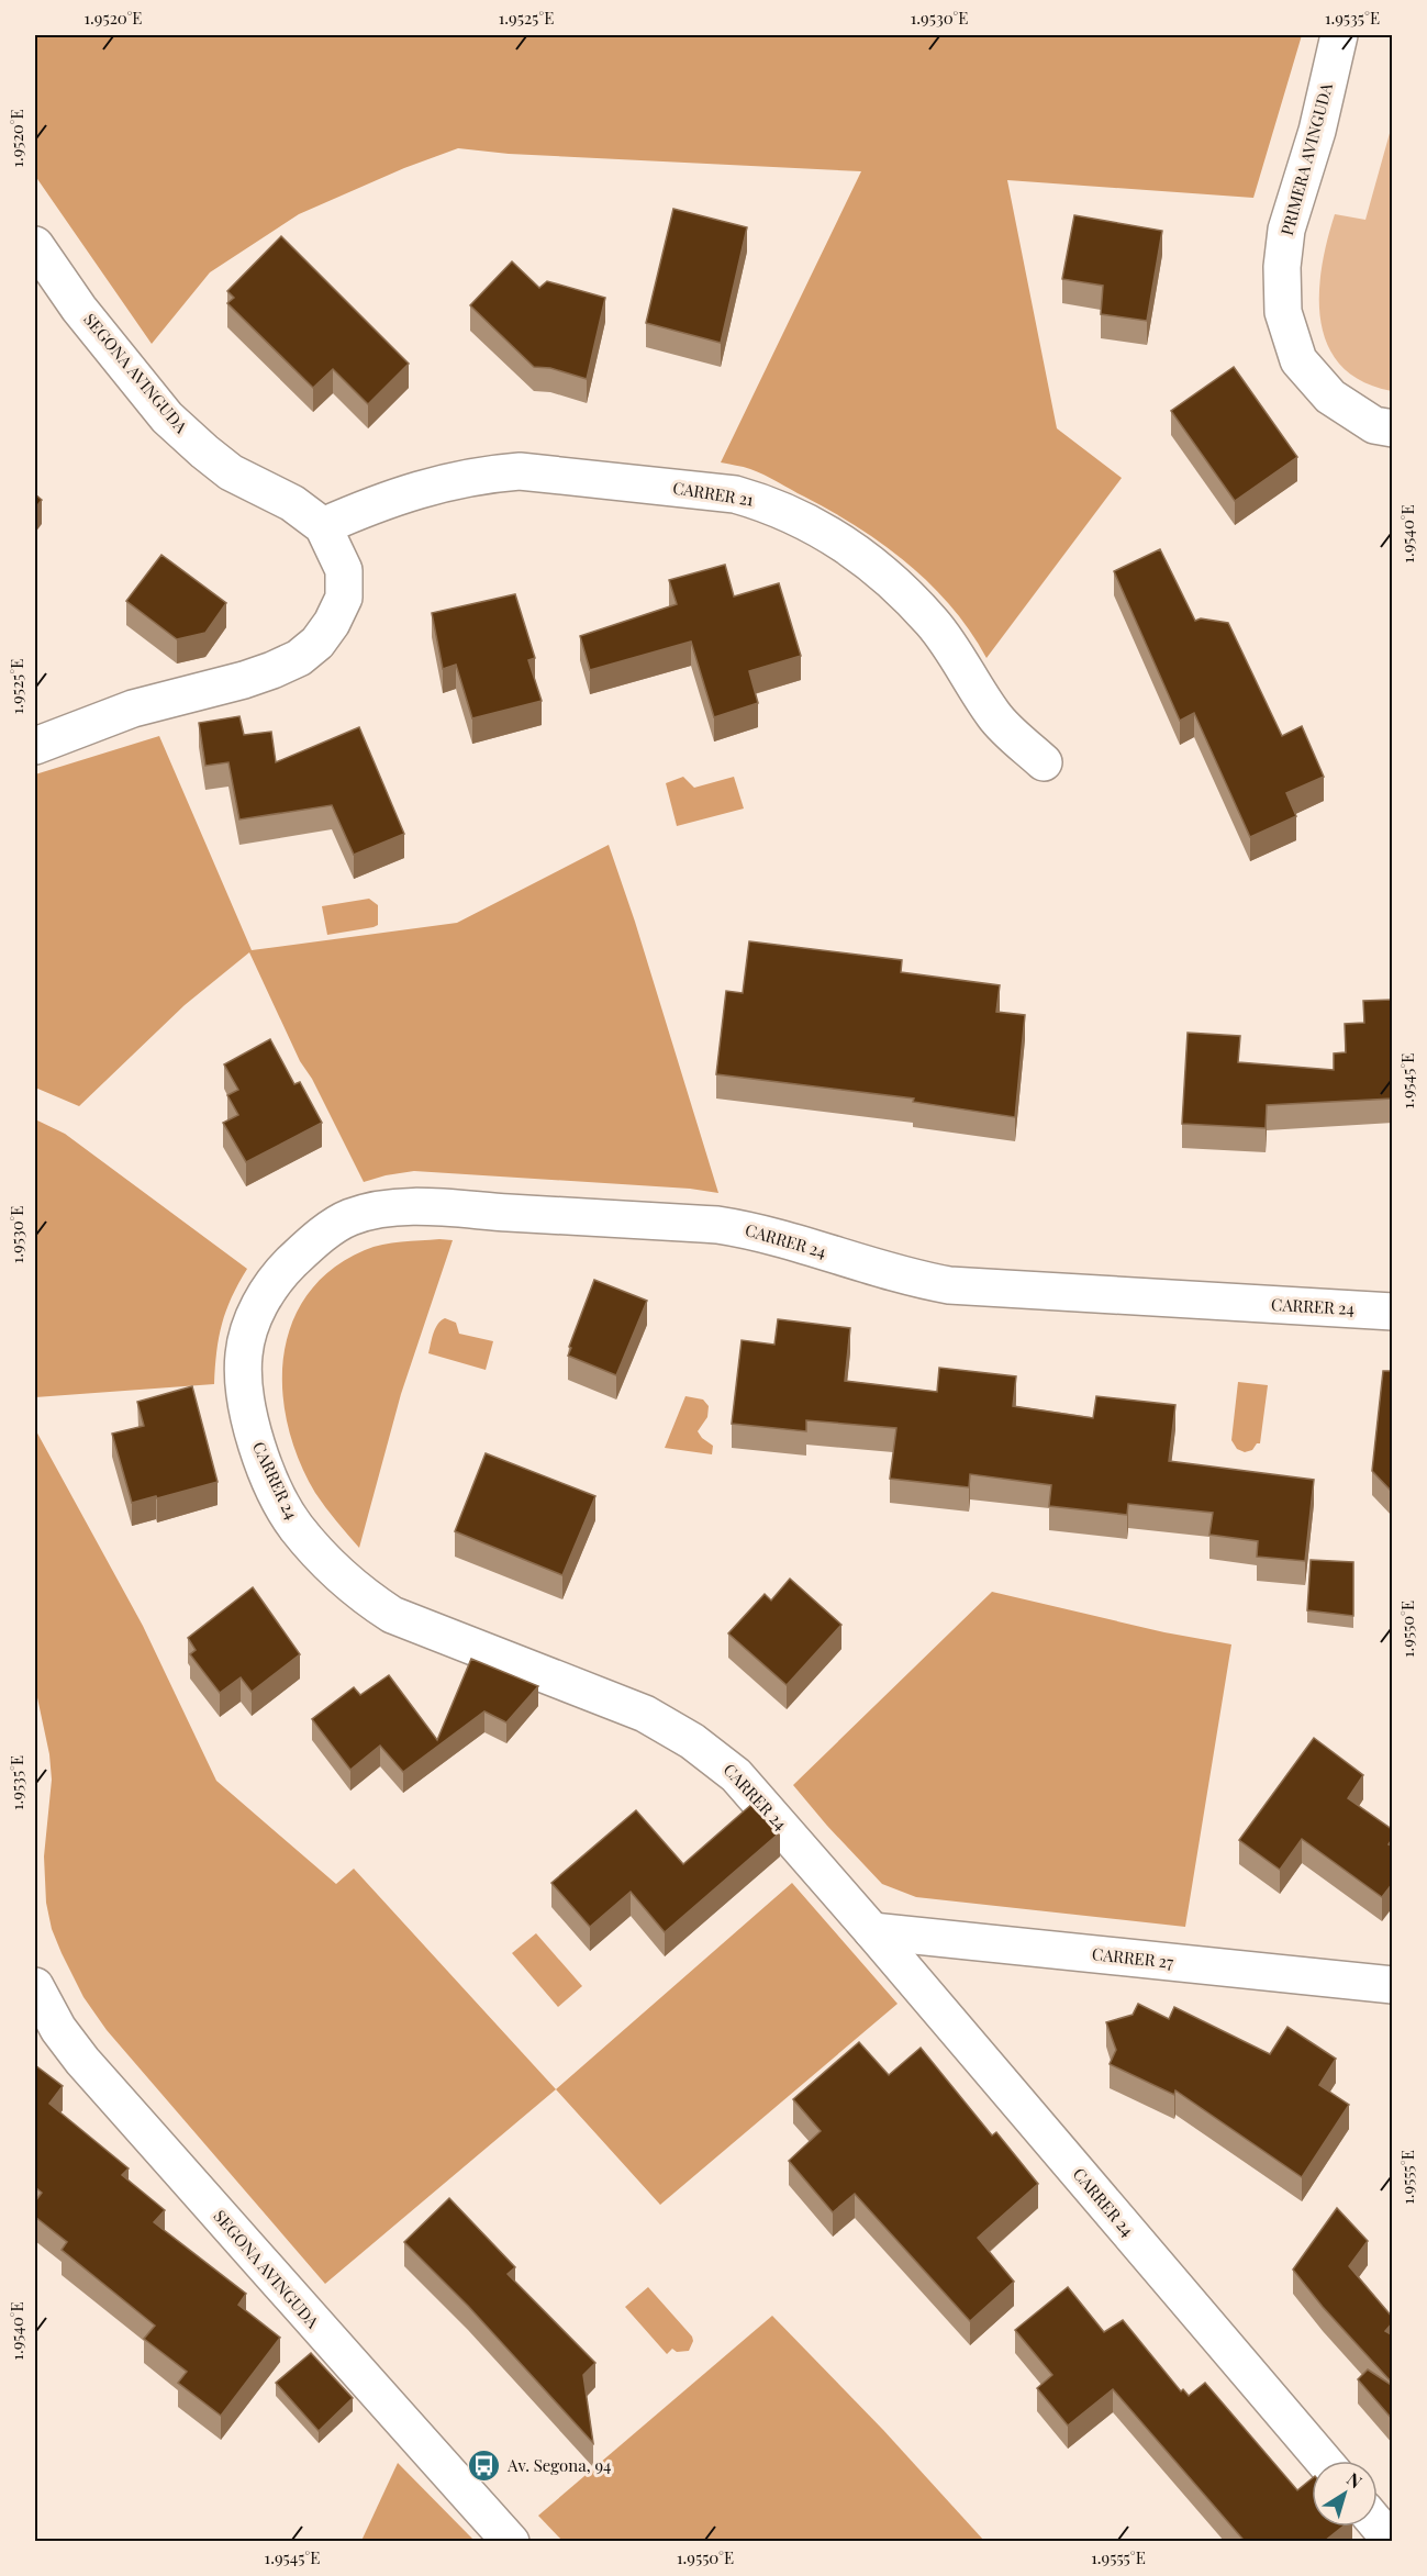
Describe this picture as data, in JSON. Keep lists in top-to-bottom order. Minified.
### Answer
{"streets":{"street":["PRIMERA AVINGUDA","SEGONA AVINGUDA","CARRER 21","CARRER 24","CARRER 27"]},"crossings":[["SEGONA AVINGUDA","CARRER 21"],["CARRER 24","CARRER 27"]],"places":{"bus stop":["Av. Segona, 94"]},"north":"top right","coordinates":["1.9520°E","1.9525°E","1.9530°E","1.9535°E","1.9540°E","1.9545°E","1.9550°E","1.9555°E"]}
